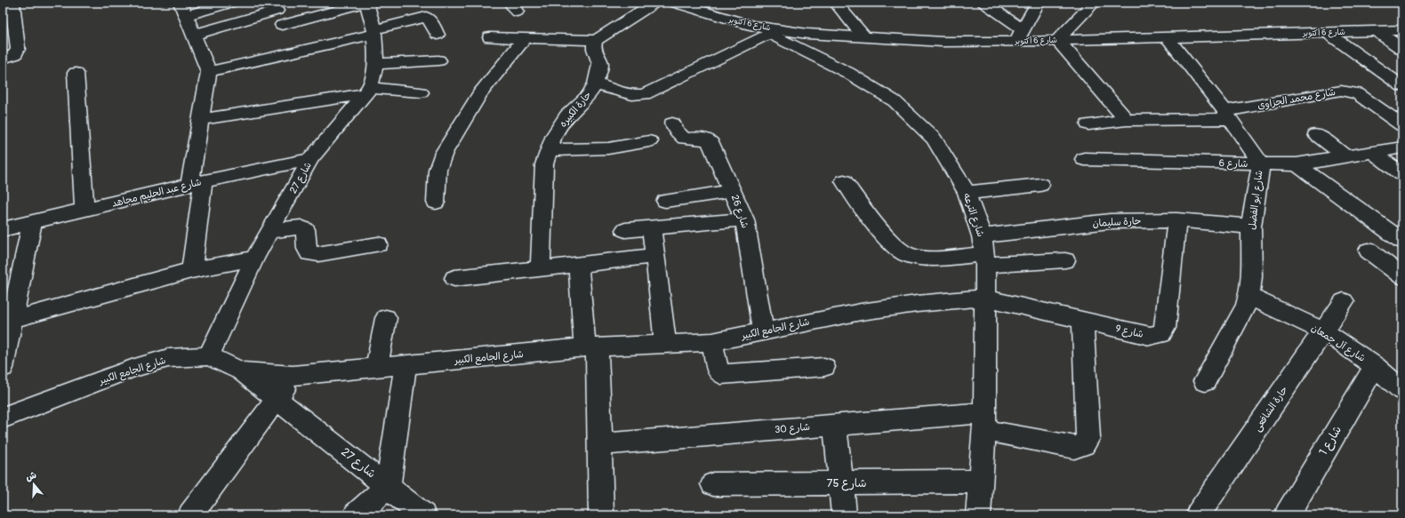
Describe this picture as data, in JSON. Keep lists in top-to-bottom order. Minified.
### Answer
{"streets":{"street":["شارع 6 أكتوبر","شارع محمد الجزاوى","حارة الكبيره","شارع 6","شارع 27","شارع عبد الحليم مجاهد","شارع ابو الفضل","شارع 26","شارع الترعه","حارة سليمان","شارع الجامع الكبير","شارع 9","شارع آل جمعان","حارة الشافعى","شارع 30","شارع 1","شارع 75"]},"crossings":[["شارع 6 أكتوبر","شارع ابو الفضل"],["شارع 6 أكتوبر","شارع الترعه"],["شارع محمد الجزاوى","شارع ابو الفضل"],["شارع 6","شارع ابو الفضل"],["شارع 27","شارع عبد الحليم مجاهد"],["شارع 27","شارع الجامع الكبير"],["شارع ابو الفضل","حارة سليمان"],["شارع ابو الفضل","شارع آل جمعان"],["شارع 26","شارع الجامع الكبير"],["شارع الترعه","حارة سليمان"],["شارع الترعه","شارع الجامع الكبير"],["شارع الترعه","شارع 9"],["شارع الترعه","شارع 30"],["شارع الترعه","شارع 75"],["حارة سليمان","شارع 9"],["شارع الجامع الكبير","شارع 9"],["شارع 9","شارع 30"],["شارع آل جمعان","حارة الشافعى"],["شارع آل جمعان","شارع 1"]],"north":"top"}
